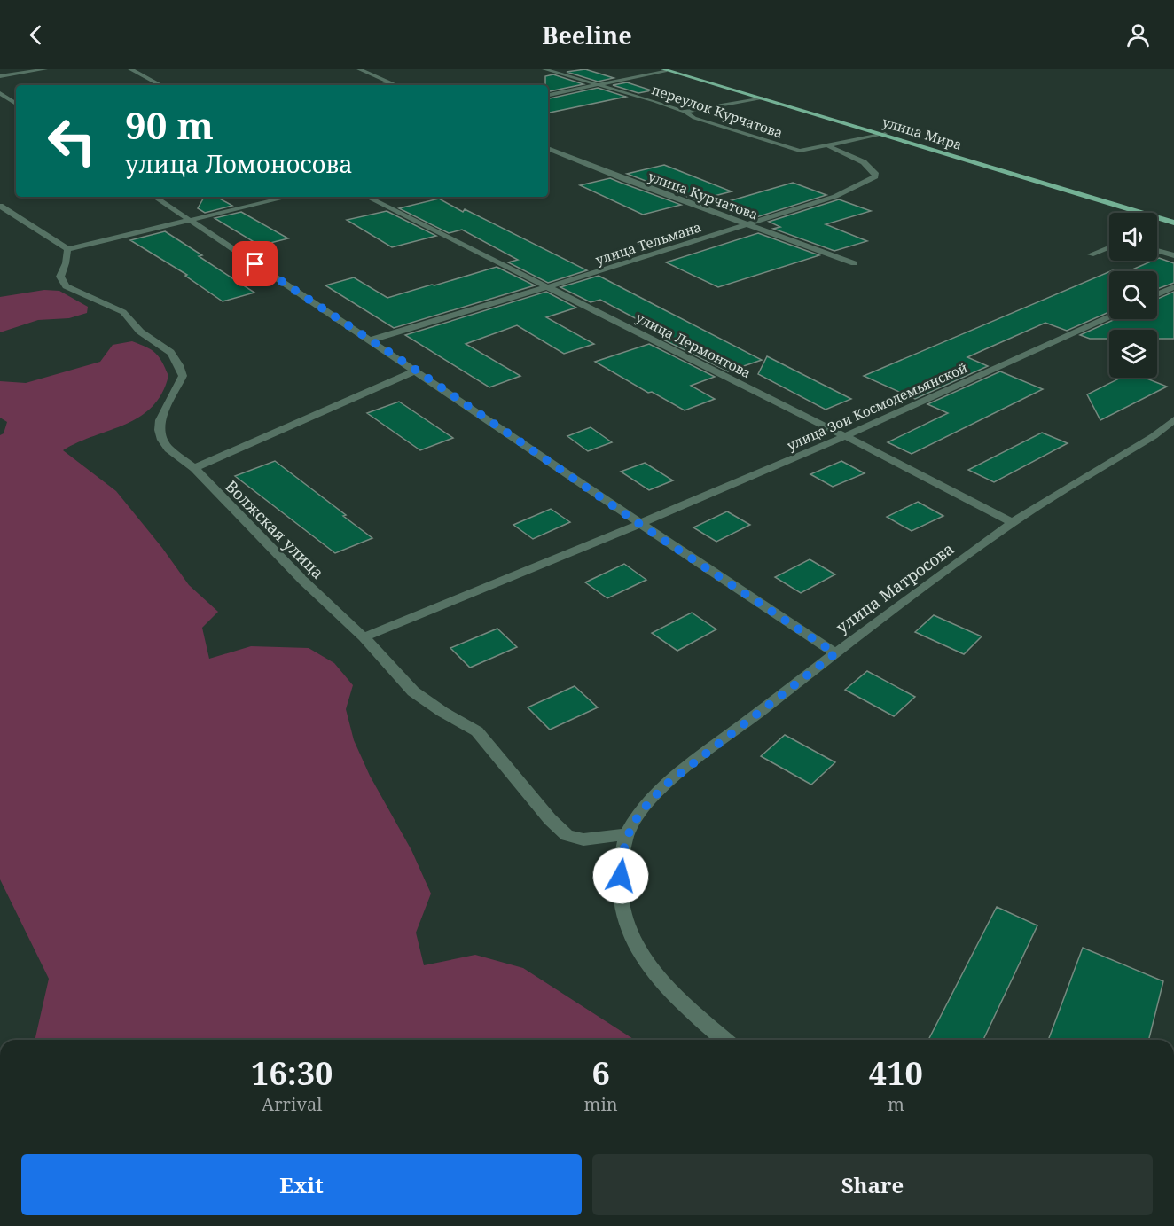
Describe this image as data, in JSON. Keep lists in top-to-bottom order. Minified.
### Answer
{"streets":{"main road":["улица Мира"],"street":["переулок Курчатова","улица Курчатова","улица Тельмана","улица Лермонтова","улица Зои Космодемьянской","Волжская улица","улица Матросова"]},"crossings":[["переулок Курчатова","улица Мира"],["переулок Курчатова","улица Тельмана"],["улица Курчатова","улица Тельмана"],["улица Тельмана","улица Лермонтова"],["улица Лермонтова","улица Зои Космодемьянской"],["улица Лермонтова","улица Матросова"],["улица Зои Космодемьянской","Волжская улица"],["Волжская улица","улица Матросова"]],"page":{"header":"Beeline","turn":["90 m","улица Ломоносова"],"eta":["16:30","Arrival","6","min","410","m"],"buttons":["Exit","Share"]}}
